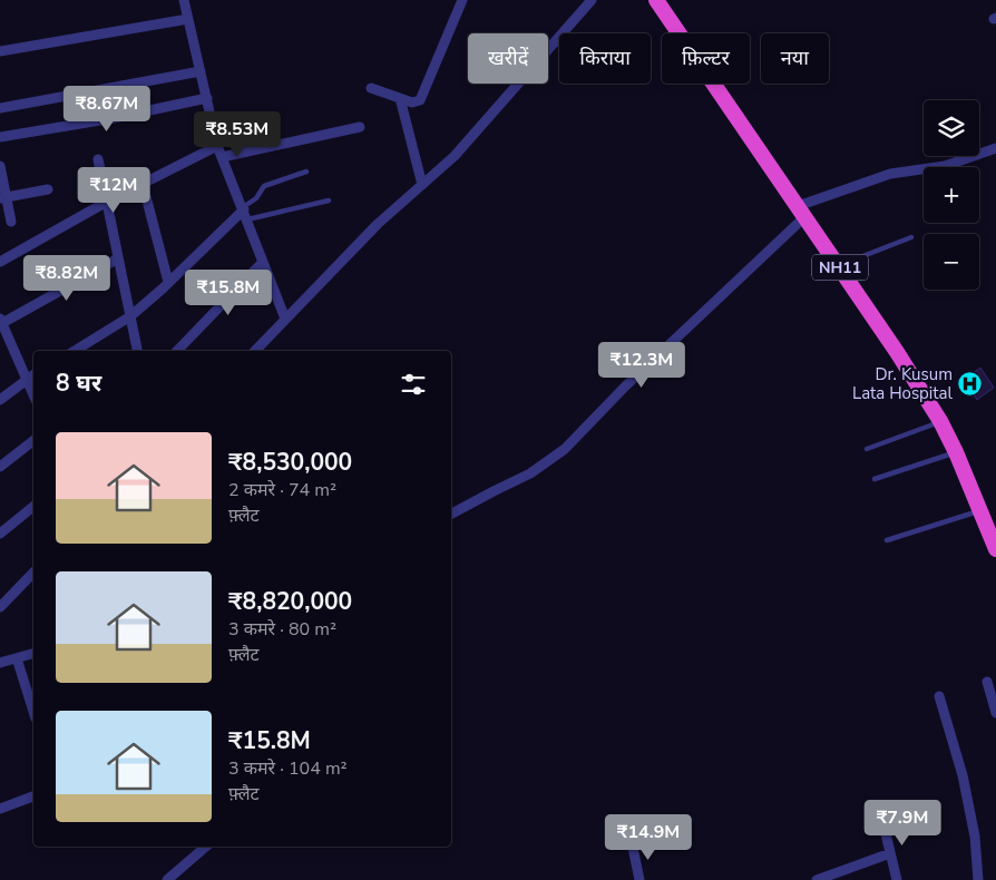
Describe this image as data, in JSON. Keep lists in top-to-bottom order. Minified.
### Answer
{"streets":{"highway":["NH11"]},"places":{"hospital":["Dr. Kusum Lata Hospital"]},"page":{"chip":["खरीदें","किराया","फ़िल्टर","नया"],"price":["₹8.67M","₹8.53M","₹12M","₹8.82M","₹15.8M","₹12.3M","₹7.9M","₹14.9M"],"map_buttons":["+","−"],"heading":"8 घर","list":[{"name":"₹8,530,000","note":"2 कमरे · 74 m² · फ़्लैट"},{"name":"₹8,820,000","note":"3 कमरे · 80 m² · फ़्लैट"},{"name":"₹15.8M","note":"3 कमरे · 104 m² · फ़्लैट"}]}}
